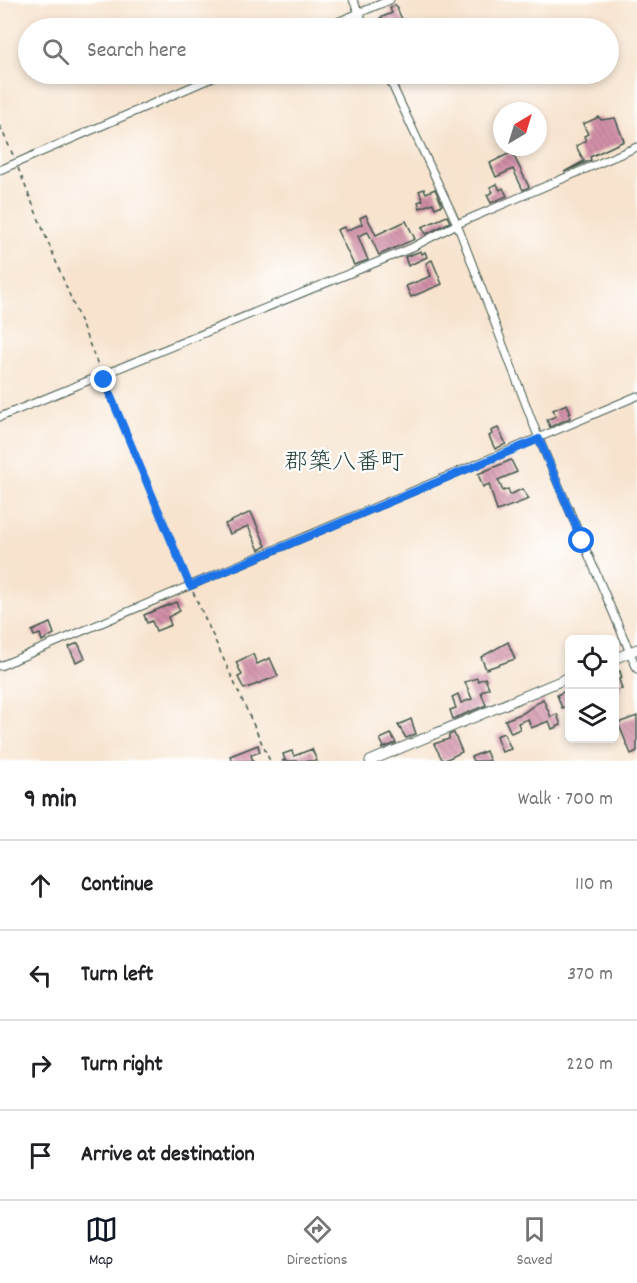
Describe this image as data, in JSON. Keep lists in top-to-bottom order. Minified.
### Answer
{"districts":["郡築八番町"],"north":"top right","page":{"search":"Search here","heading":["9 min","Walk · 700 m"],"list":[["Continue","110 m"],["Turn left","370 m"],["Turn right","220 m"],"Arrive at destination"],"nav":["Map","Directions","Saved"]}}
